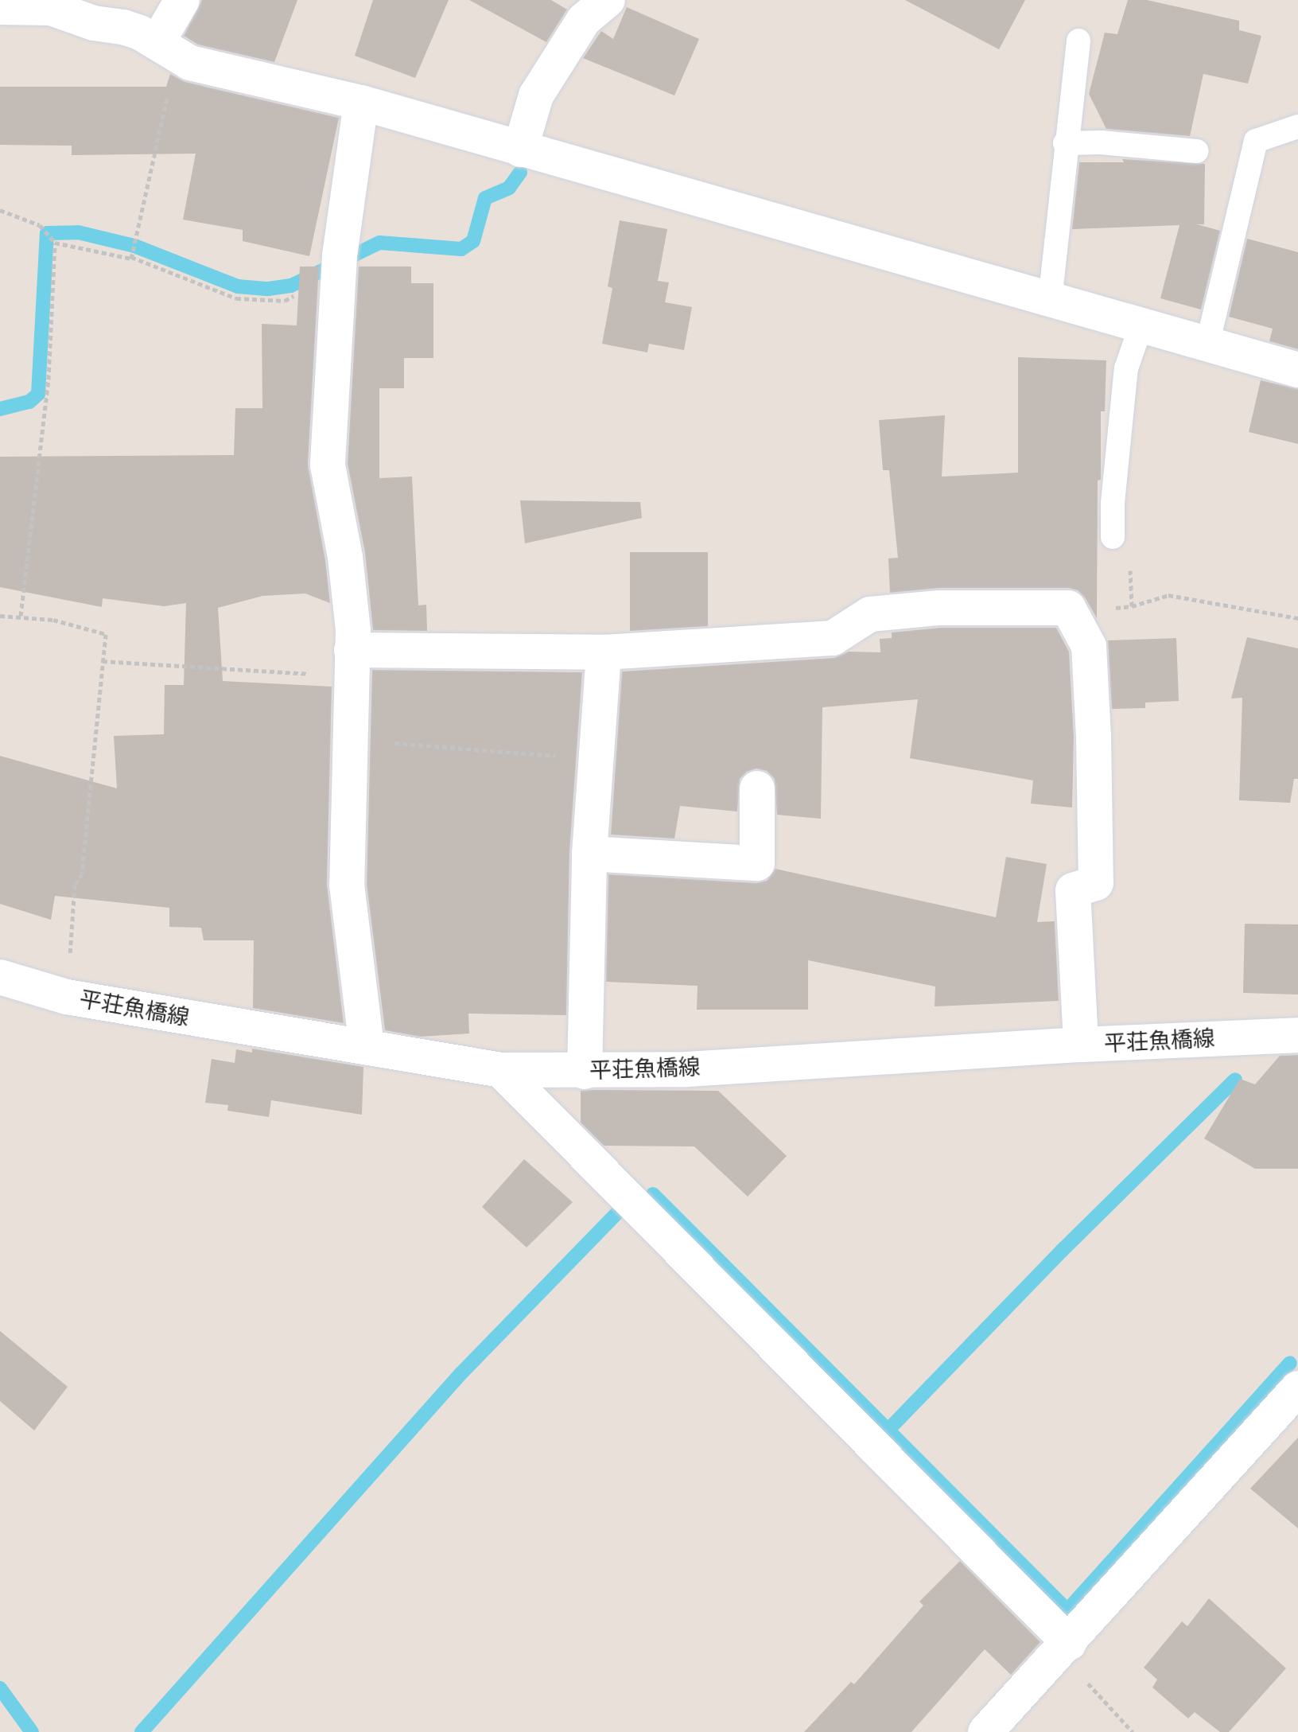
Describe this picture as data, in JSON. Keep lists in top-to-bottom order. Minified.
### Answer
{"streets":{"street":["平荘魚橋線"]}}
